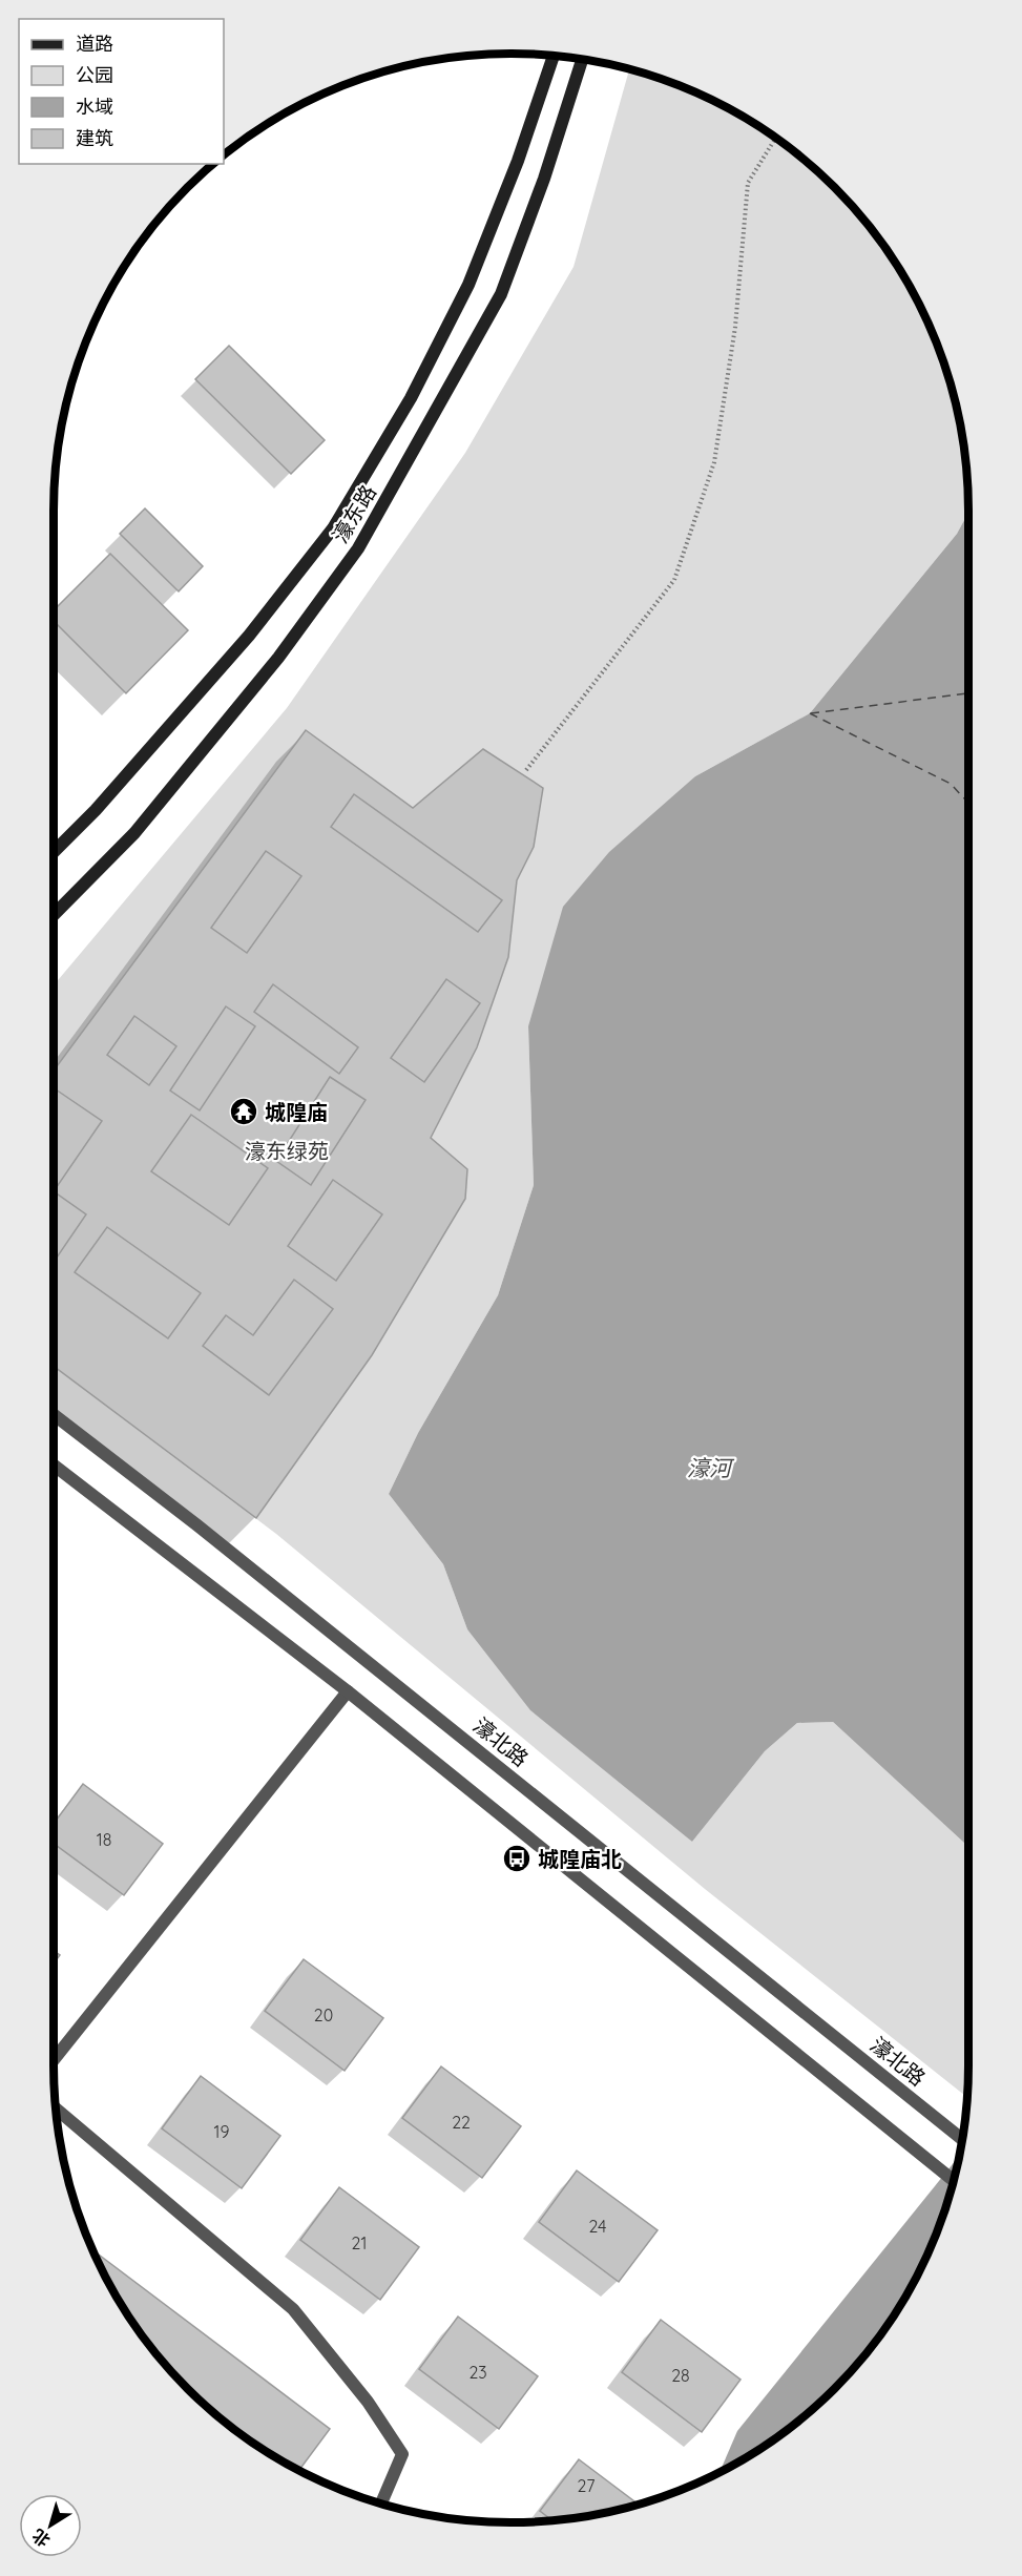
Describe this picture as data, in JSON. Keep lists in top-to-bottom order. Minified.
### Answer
{"streets":{"main road":["濠东路"],"street":["濠北路"]},"water":["濠河"],"parks":["濠东绿苑"],"places":{"temple":["城隍庙"],"bus stop":["城隍庙北"]},"house_numbers":["18","20","22","19","24","21","23","28","27"],"legend":["道路","公园","水域","建筑"],"north":"bottom left"}
